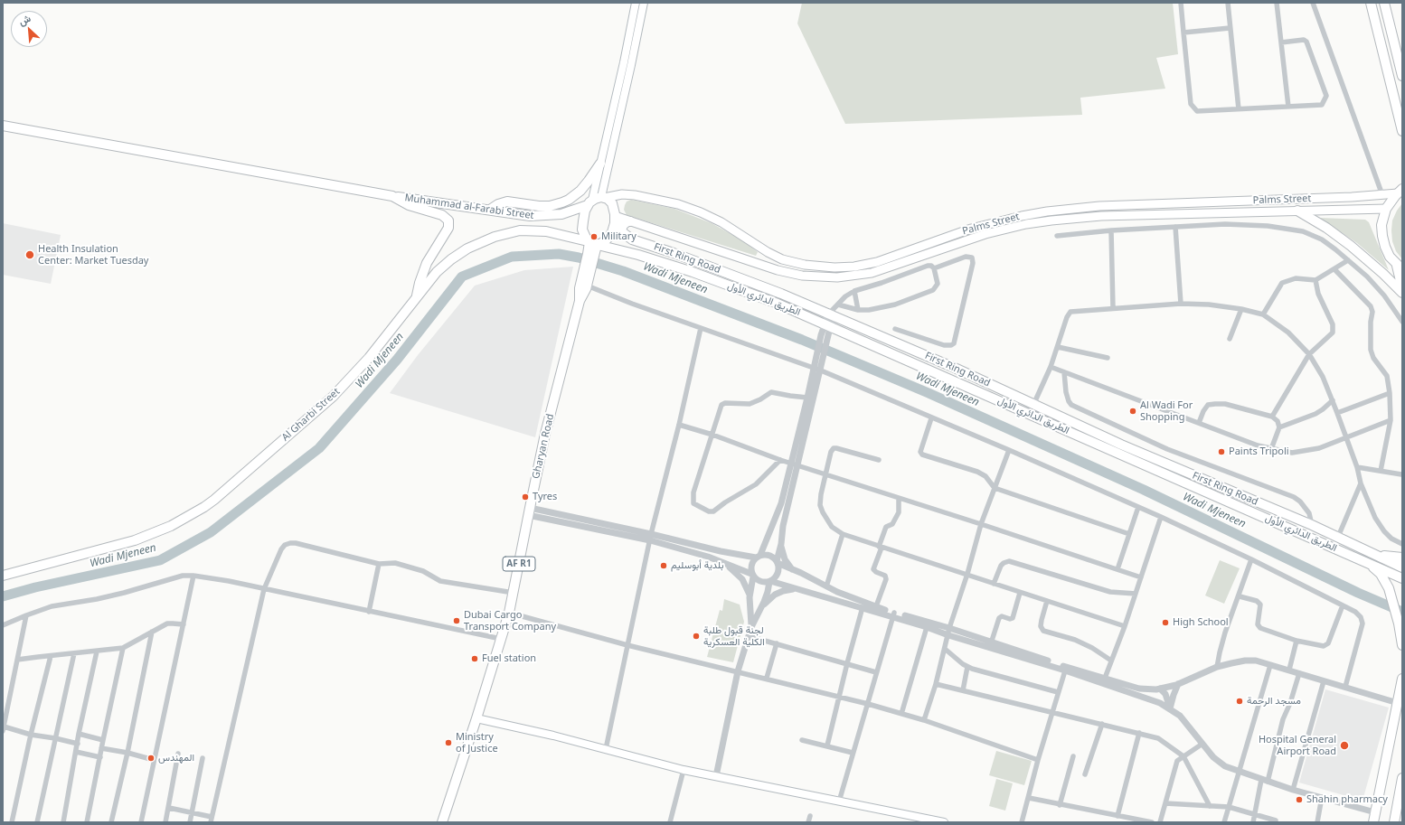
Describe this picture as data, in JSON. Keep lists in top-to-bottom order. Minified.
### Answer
{"streets":{"highway":["Muhammad al-Farabi Street","First Ring Road","الطريق الدائري الأول","Al Gharbi Street","Gharyan Road","AF R1"],"main road":["Palms Street"]},"crossings":[["Palms Street","Muhammad al-Farabi Street"],["Palms Street","الطريق الدائري الأول"],["Palms Street","Al Gharbi Street"],["Palms Street","Gharyan Road"],["Muhammad al-Farabi Street","الطريق الدائري الأول"],["Muhammad al-Farabi Street","Al Gharbi Street"],["Muhammad al-Farabi Street","Gharyan Road"],["الطريق الدائري الأول","Al Gharbi Street"],["الطريق الدائري الأول","Gharyan Road"],["Al Gharbi Street","Gharyan Road"]],"water":["Wadi Mjeneen"],"places":["Military","Health Insulation Center: Market Tuesday","Al Wadi For Shopping","Paints Tripoli","Tyres","بلدية أبوسليم","Dubai Cargo Transport Company","High School","لجنة قبول طلبة الكلية العسكرية","Fuel station","مسجد الرحمة","Ministry of Justice","Hospital General Airport Road","المهندس","Shahin pharmacy"],"north":"top left"}
